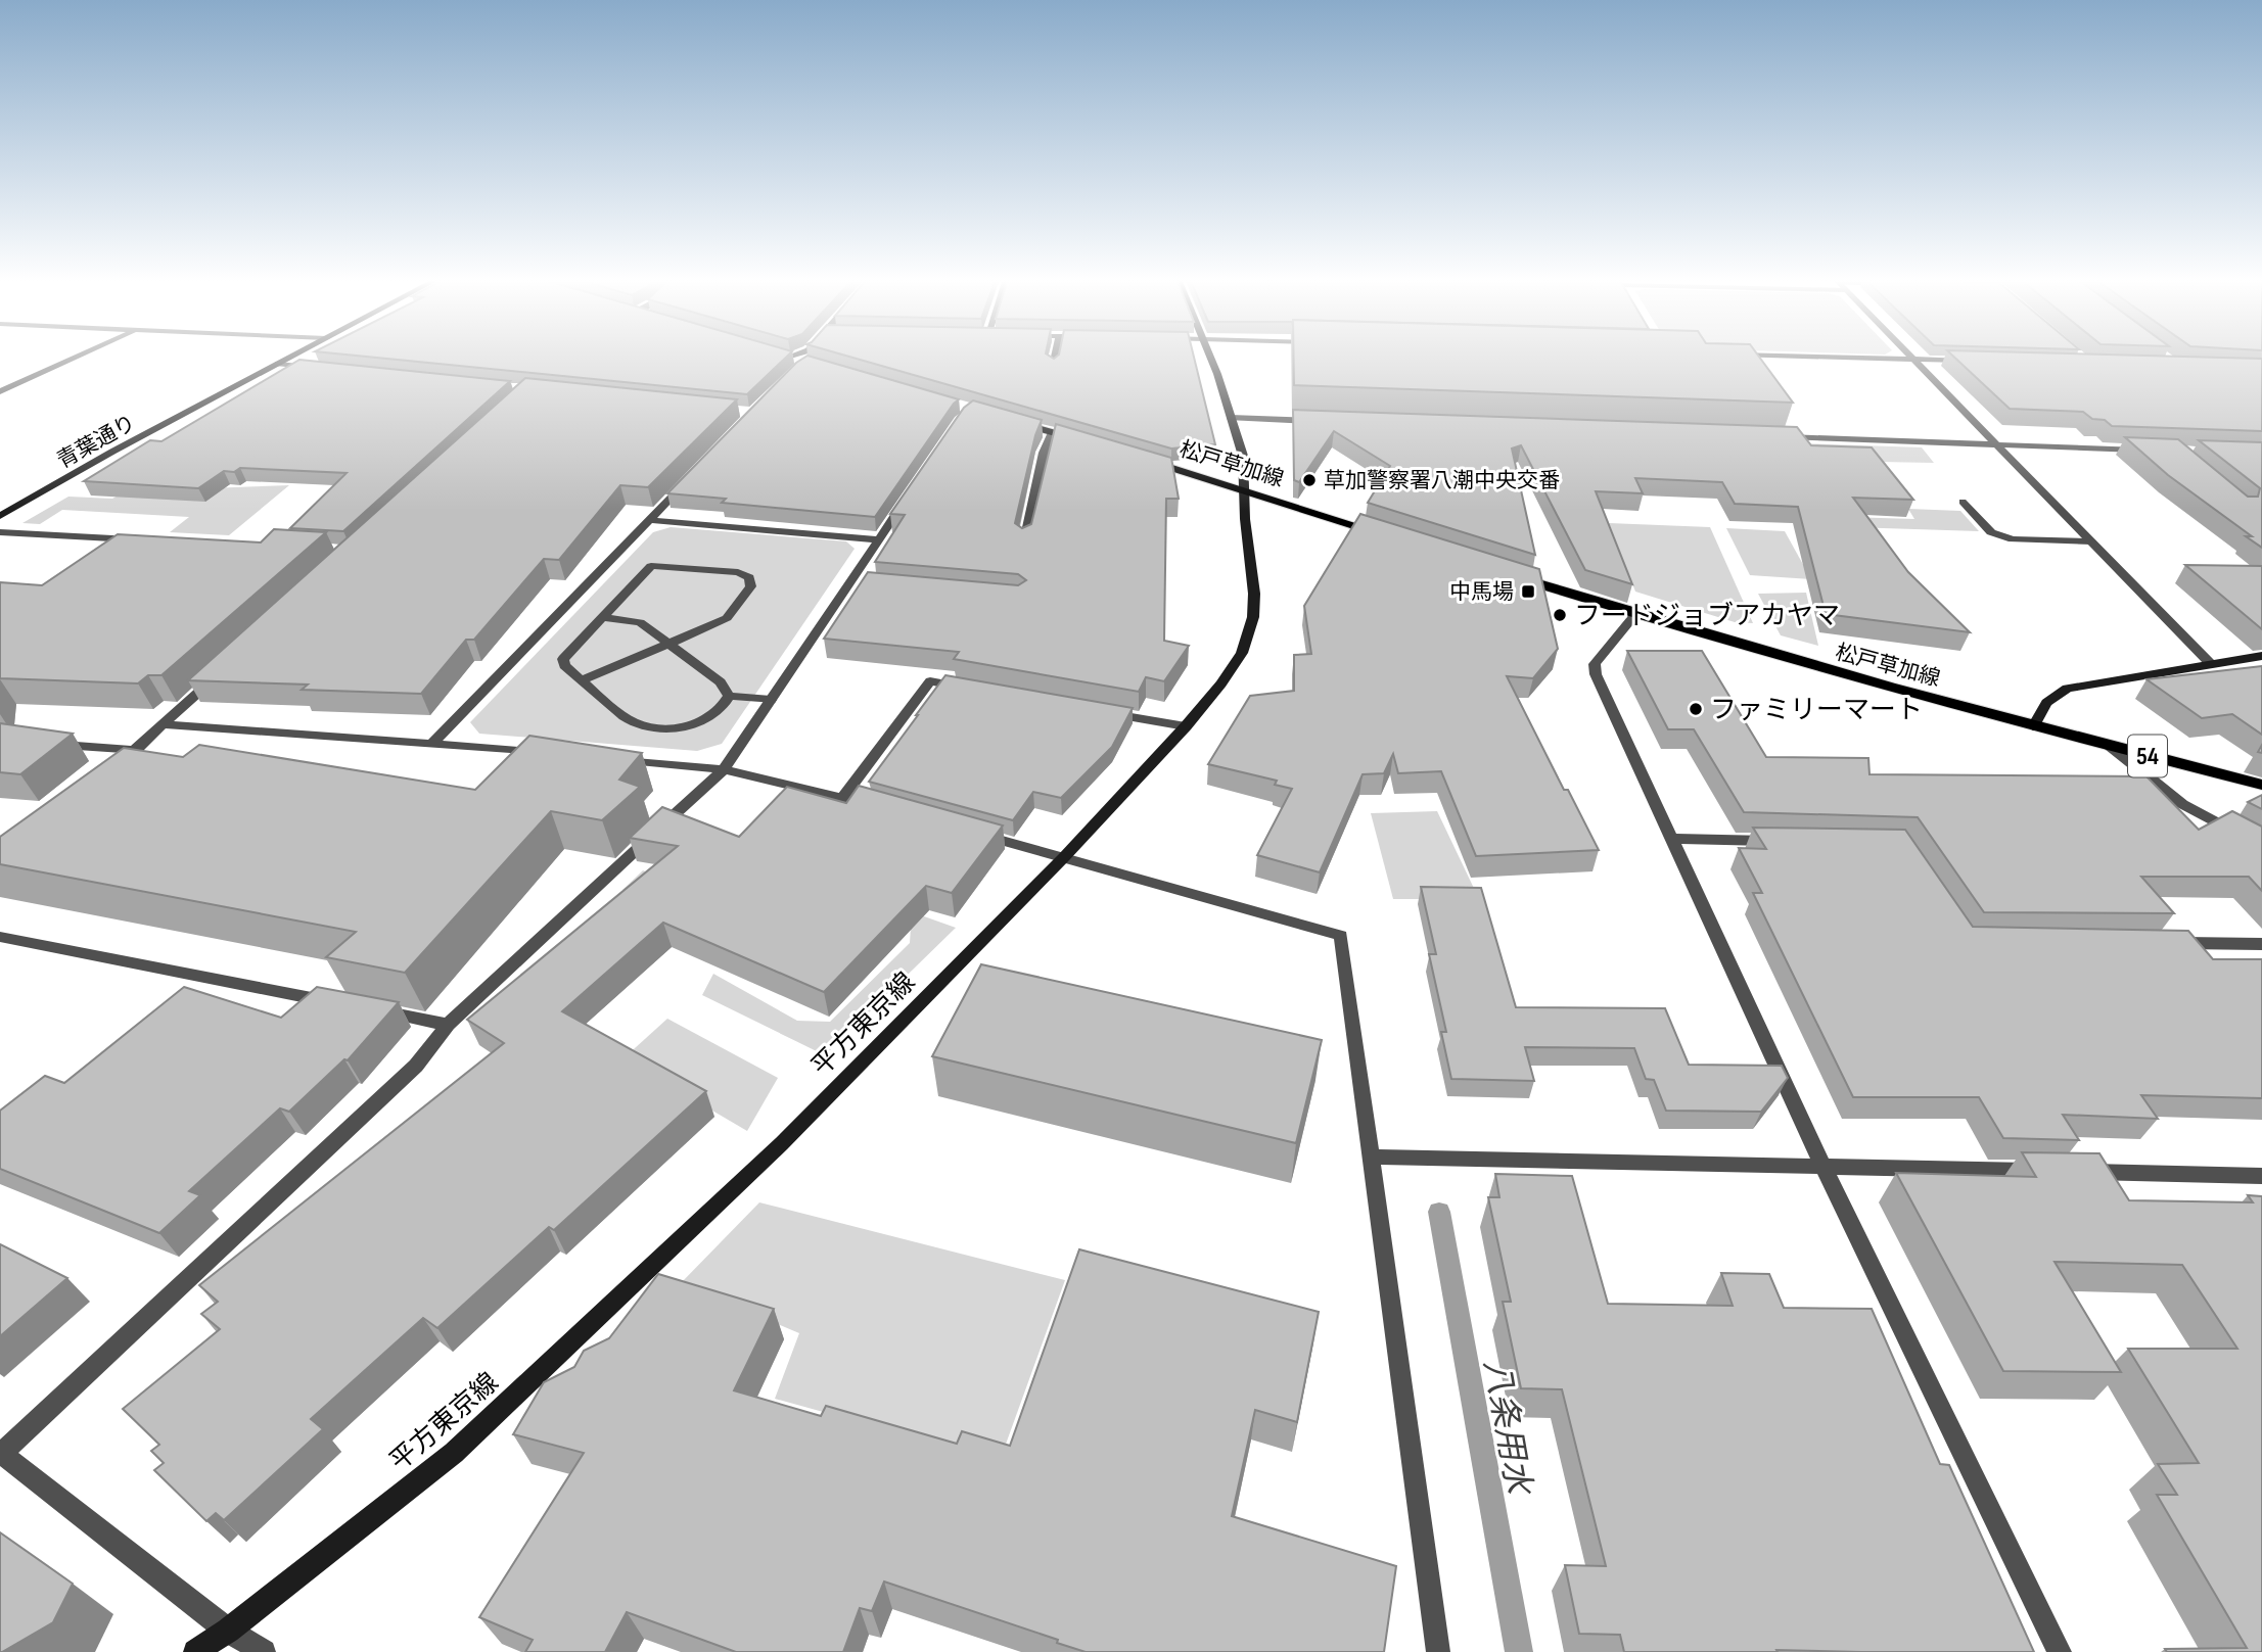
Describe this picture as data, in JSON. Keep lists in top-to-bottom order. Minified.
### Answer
{"streets":{"main road":["青葉通り","松戸草加線","54","平方東京線"]},"crossings":[["松戸草加線","平方東京線"]],"water":["八条用水"],"places":{"other":["草加警察署八潮中央交番","フードジョブアカヤマ","ファミリーマート"],"transit":["中馬場"]}}
